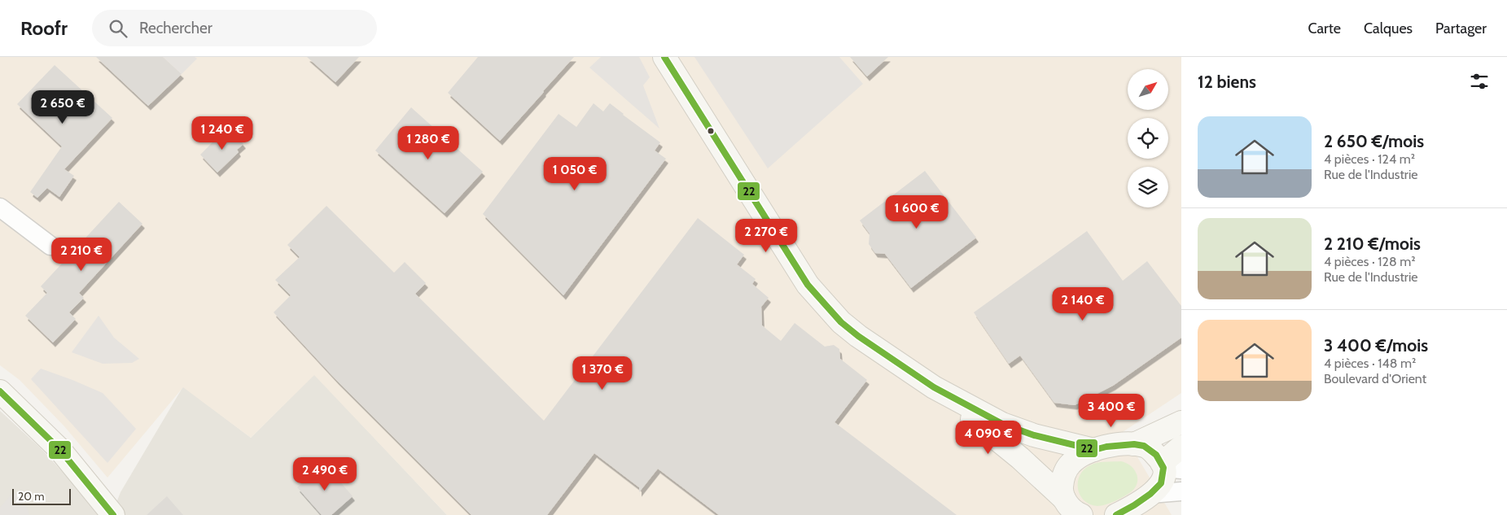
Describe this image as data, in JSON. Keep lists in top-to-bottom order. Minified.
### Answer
{"lines":["transit line 22"],"scale_bar":"20 m","north":"top right","page":{"header":"Roofr","search":"Rechercher","nav":["Carte","Calques","Partager"],"heading":"12 biens","price":["2 650 €","1 240 €","1 280 €","1 050 €","1 600 €","2 270 €","2 210 €","2 140 €","1 370 €","3 400 €","4 090 €","2 490 €"],"list":[{"name":"2 650 €/mois","note":"4 pièces · 124 m² · Rue de l'Industrie"},{"name":"2 210 €/mois","note":"4 pièces · 128 m² · Rue de l'Industrie"},{"name":"3 400 €/mois","note":"4 pièces · 148 m² · Boulevard d'Orient"}],"scale":"20 m"}}
